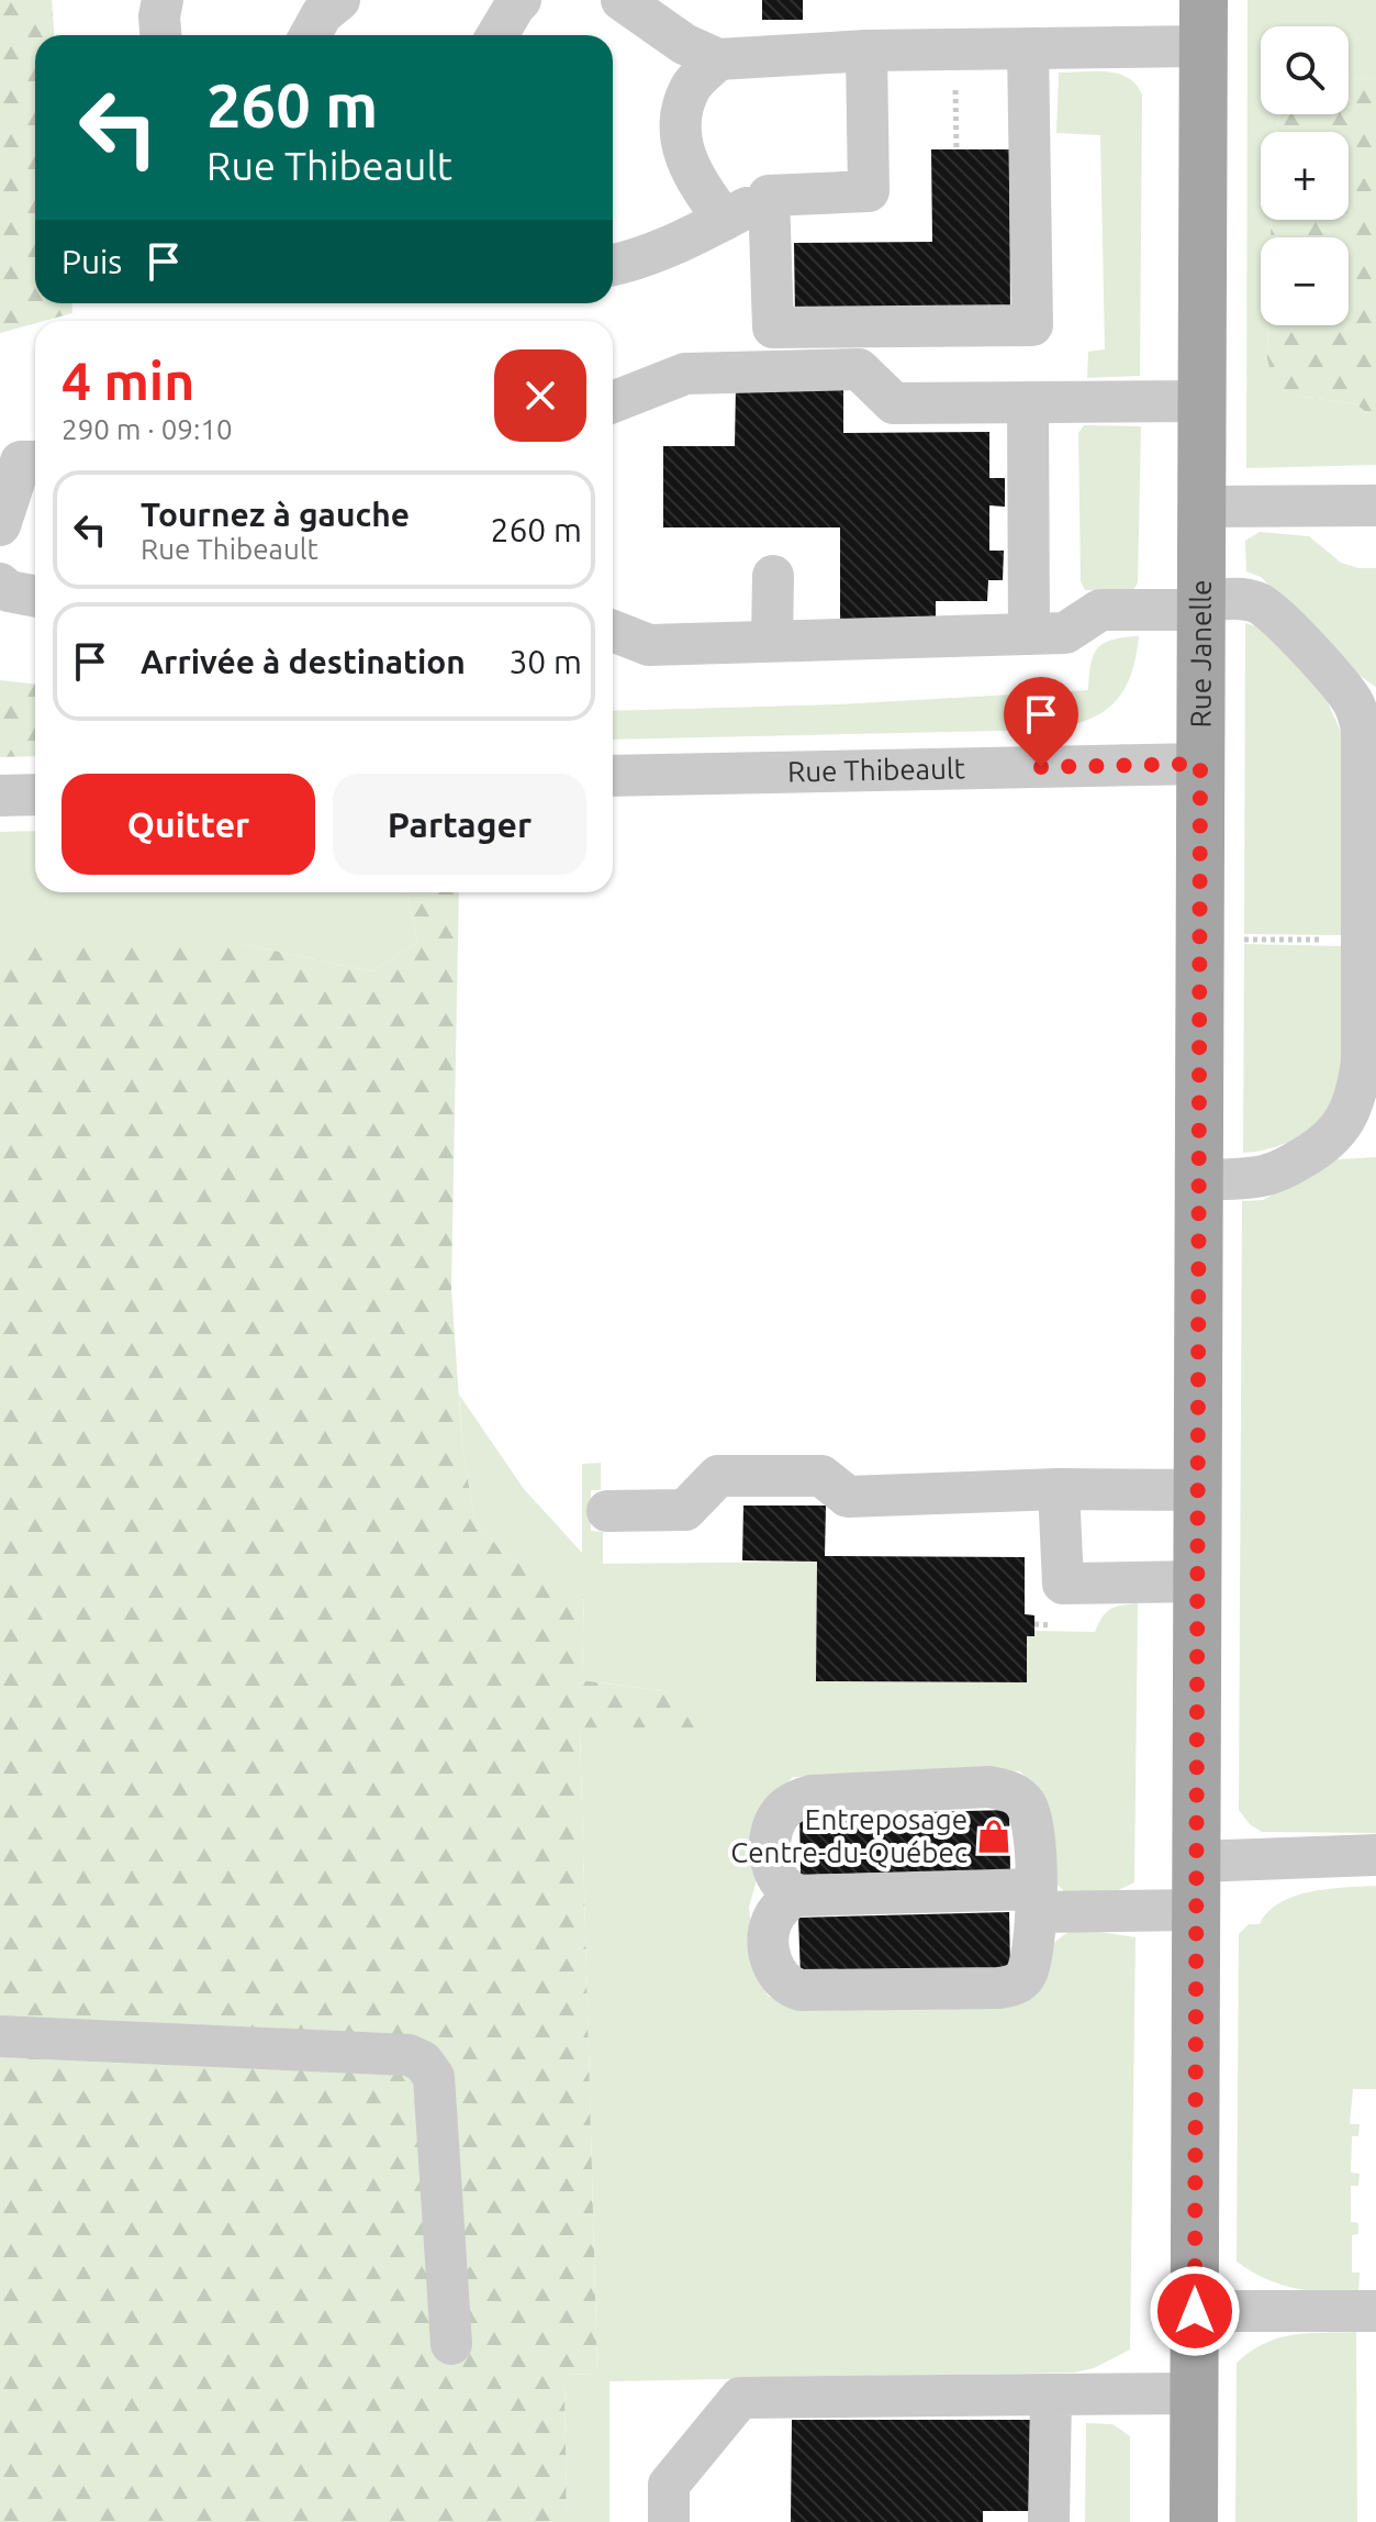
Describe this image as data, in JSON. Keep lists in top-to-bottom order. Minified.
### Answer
{"streets":{"main road":["Rue Janelle"],"street":["Rue Thibeault"]},"crossings":[["Rue Janelle","Rue Thibeault"]],"places":{"shop":["Entreposage Centre-du-Québec"]},"page":{"map_buttons":["+","−"],"turn":["260 m","Rue Thibeault"],"then":"Puis","heading":["4 min","290 m · 09:10"],"list":[{"name":"Tournez à gauche","note":"Rue Thibeault","value":"260 m"},{"name":"Arrivée à destination","value":"30 m"}],"buttons":["Quitter","Partager"]}}
